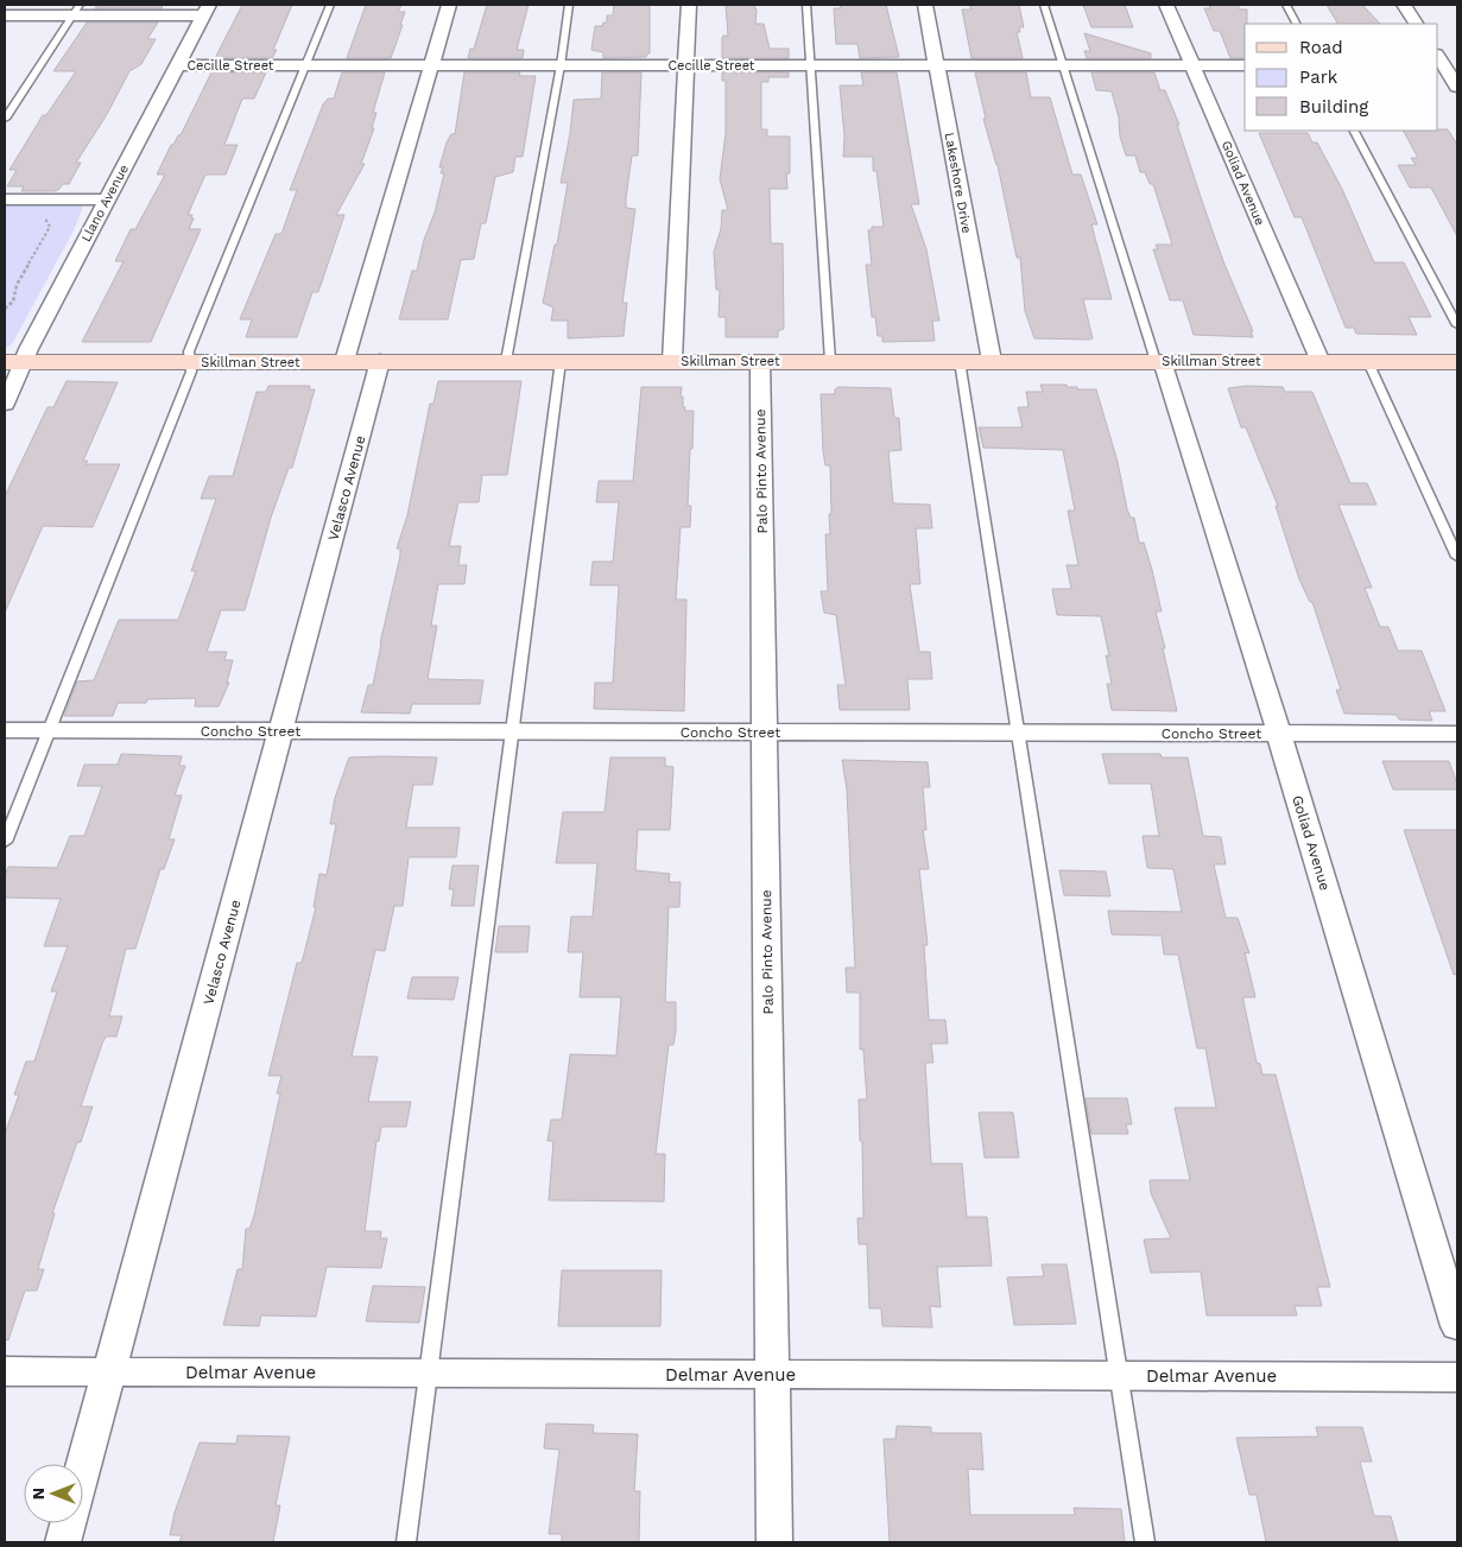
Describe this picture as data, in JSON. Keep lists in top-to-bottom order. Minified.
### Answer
{"streets":{"main road":["Skillman Street"],"street":["Cecille Street","Lakeshore Drive","Goliad Avenue","Llano Avenue","Palo Pinto Avenue","Velasco Avenue","Concho Street","Delmar Avenue"]},"crossings":[["Cecille Street","Lakeshore Drive"],["Cecille Street","Goliad Avenue"],["Cecille Street","Llano Avenue"],["Lakeshore Drive","Skillman Street"],["Goliad Avenue","Skillman Street"],["Goliad Avenue","Concho Street"],["Llano Avenue","Skillman Street"],["Skillman Street","Palo Pinto Avenue"],["Skillman Street","Velasco Avenue"],["Palo Pinto Avenue","Concho Street"],["Palo Pinto Avenue","Delmar Avenue"],["Velasco Avenue","Concho Street"],["Velasco Avenue","Delmar Avenue"]],"legend":["Road","Park","Building"],"north":"left"}
